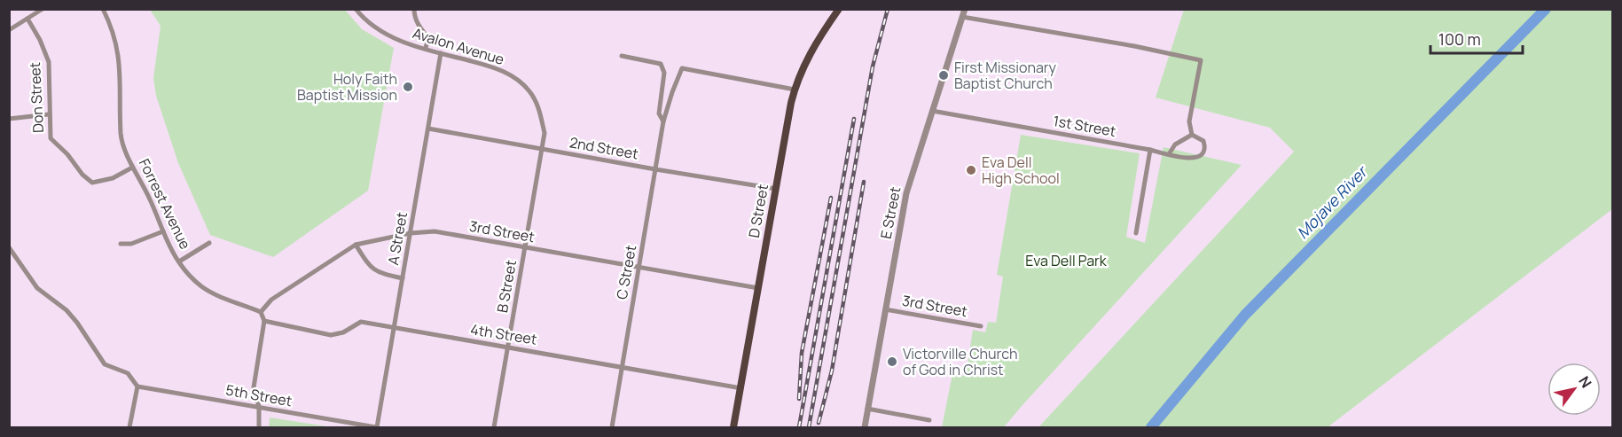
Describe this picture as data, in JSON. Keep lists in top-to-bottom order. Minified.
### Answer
{"streets":{"main road":["D Street"],"street":["Avalon Avenue","Don Street","1st Street","2nd Street","Forrest Avenue","E Street","3rd Street","A Street","C Street","B Street","4th Street","5th Street"]},"crossings":[["Avalon Avenue","2nd Street"],["Avalon Avenue","A Street"],["Avalon Avenue","B Street"],["Don Street","Forrest Avenue"],["1st Street","E Street"],["2nd Street","D Street"],["2nd Street","A Street"],["2nd Street","C Street"],["2nd Street","B Street"],["Forrest Avenue","3rd Street"],["D Street","3rd Street"],["D Street","4th Street"],["E Street","3rd Street"],["3rd Street","A Street"],["3rd Street","C Street"],["3rd Street","B Street"],["A Street","4th Street"],["A Street","5th Street"],["C Street","4th Street"],["B Street","4th Street"]],"water":["Mojave River"],"parks":["Eva Dell Park"],"places":["First Missionary Baptist Church","Holy Faith Baptist Mission","Eva Dell High School","Victorville Church of God in Christ"],"scale_bar":"100 m","north":"top right"}
